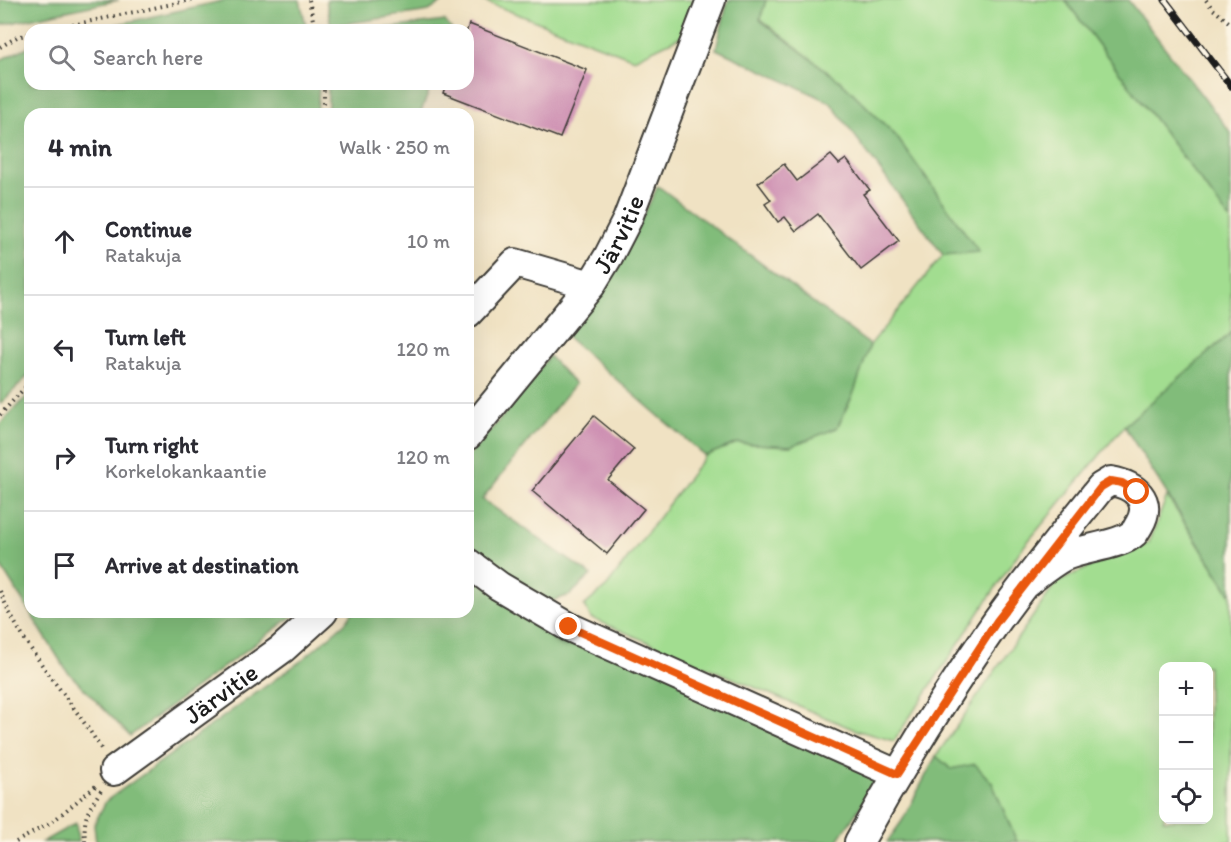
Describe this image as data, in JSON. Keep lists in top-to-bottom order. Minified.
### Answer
{"streets":{"street":["Järvitie"]},"page":{"search":"Search here","heading":["4 min","Walk · 250 m"],"list":[["Continue","Ratakuja","10 m"],["Turn left","Ratakuja","120 m"],["Turn right","Korkelokankaantie","120 m"],"Arrive at destination"],"map_buttons":["+","−"]}}
